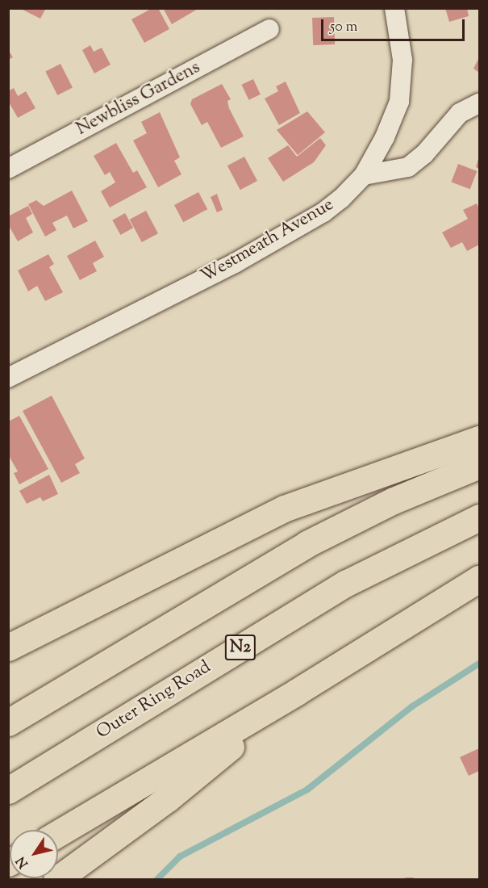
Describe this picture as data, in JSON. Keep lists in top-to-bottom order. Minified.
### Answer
{"streets":{"highway":["N2","Outer Ring Road"],"street":["Newbliss Gardens","Westmeath Avenue"]},"scale_bar":"50 m","north":"bottom left"}
